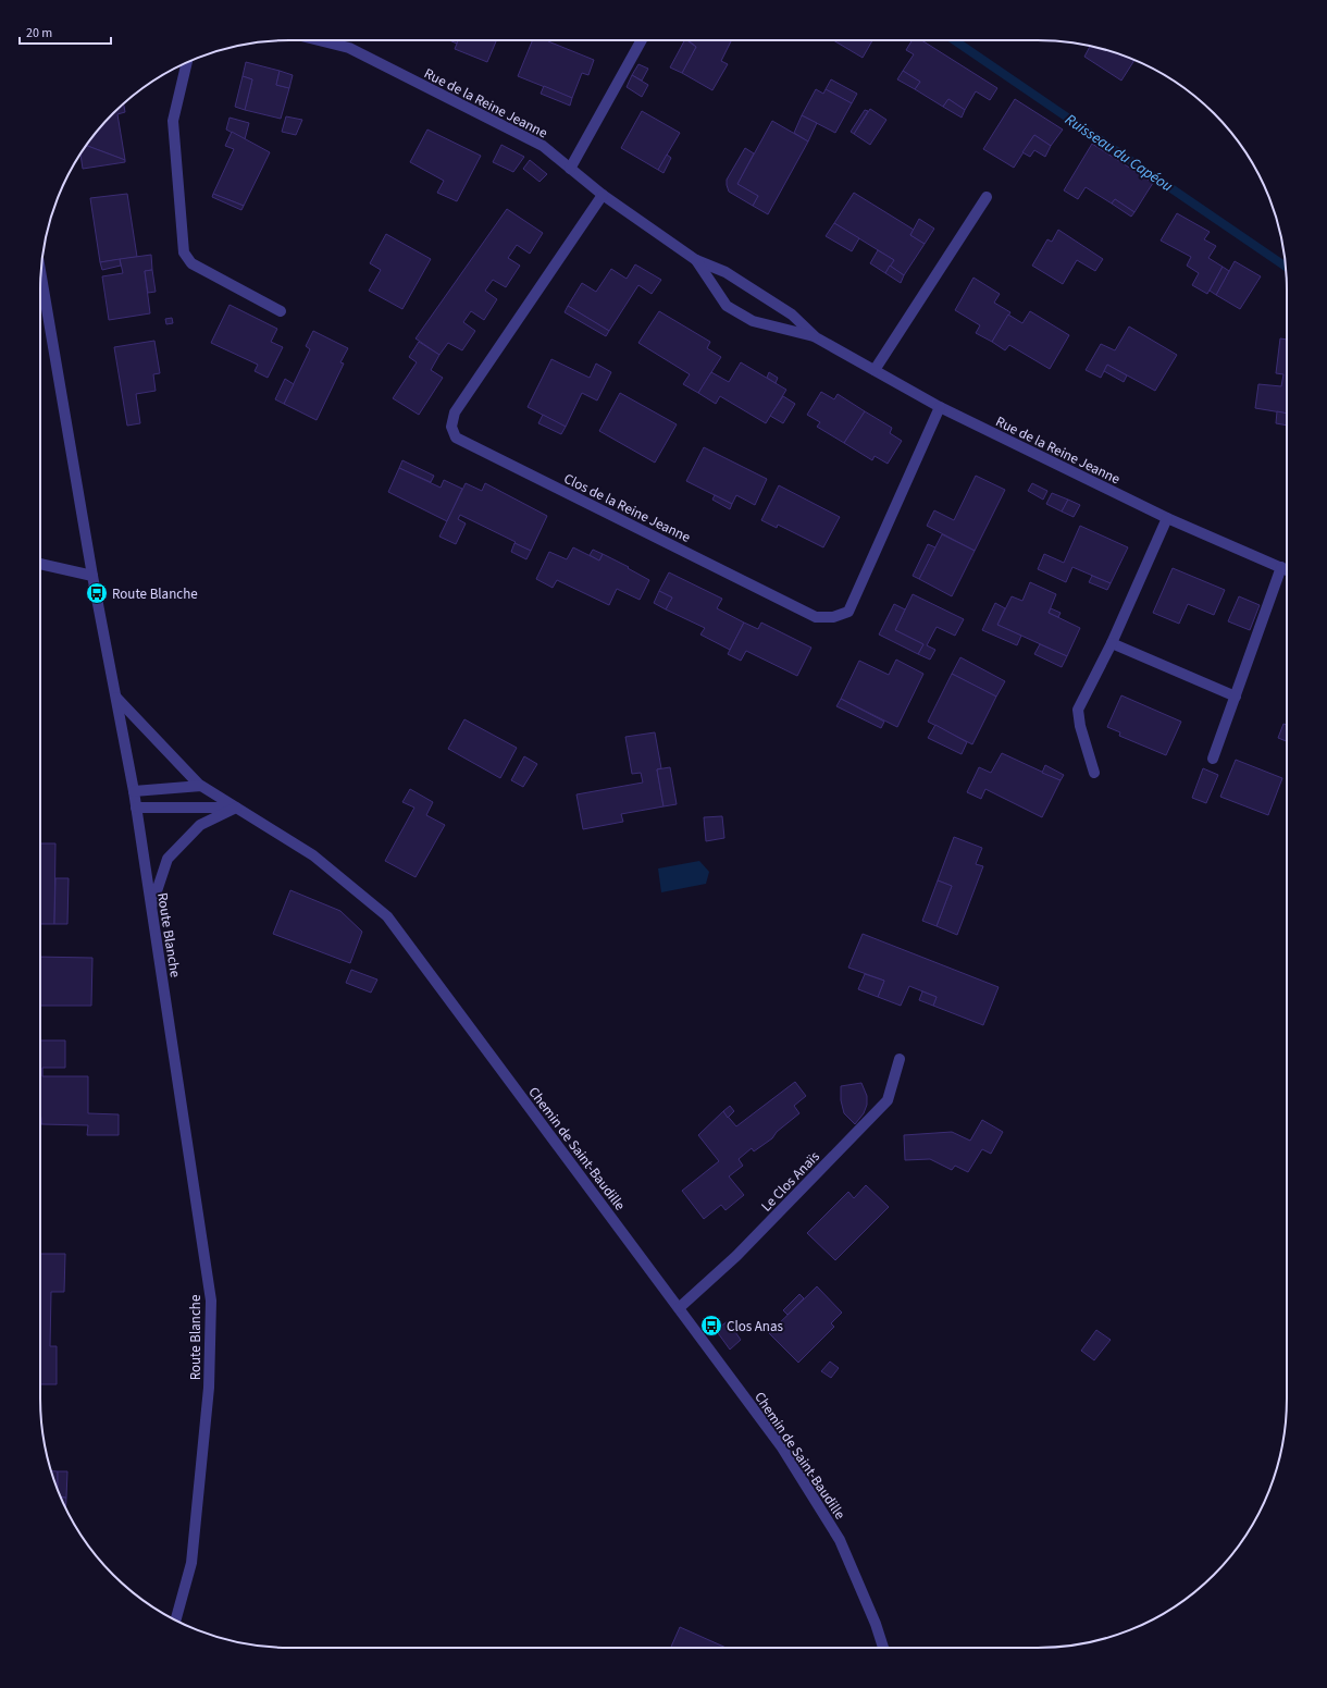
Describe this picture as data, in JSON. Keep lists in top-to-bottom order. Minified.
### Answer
{"streets":{"street":["Rue de la Reine Jeanne","Clos de la Reine Jeanne","Route Blanche","Chemin de Saint-Baudille","Le Clos Anaïs"]},"crossings":[["Rue de la Reine Jeanne","Clos de la Reine Jeanne"],["Route Blanche","Chemin de Saint-Baudille"],["Chemin de Saint-Baudille","Le Clos Anaïs"]],"water":["Ruisseau du Capéou"],"places":{"bus stop":["Route Blanche","Clos Anas"]},"scale_bar":"20 m"}
